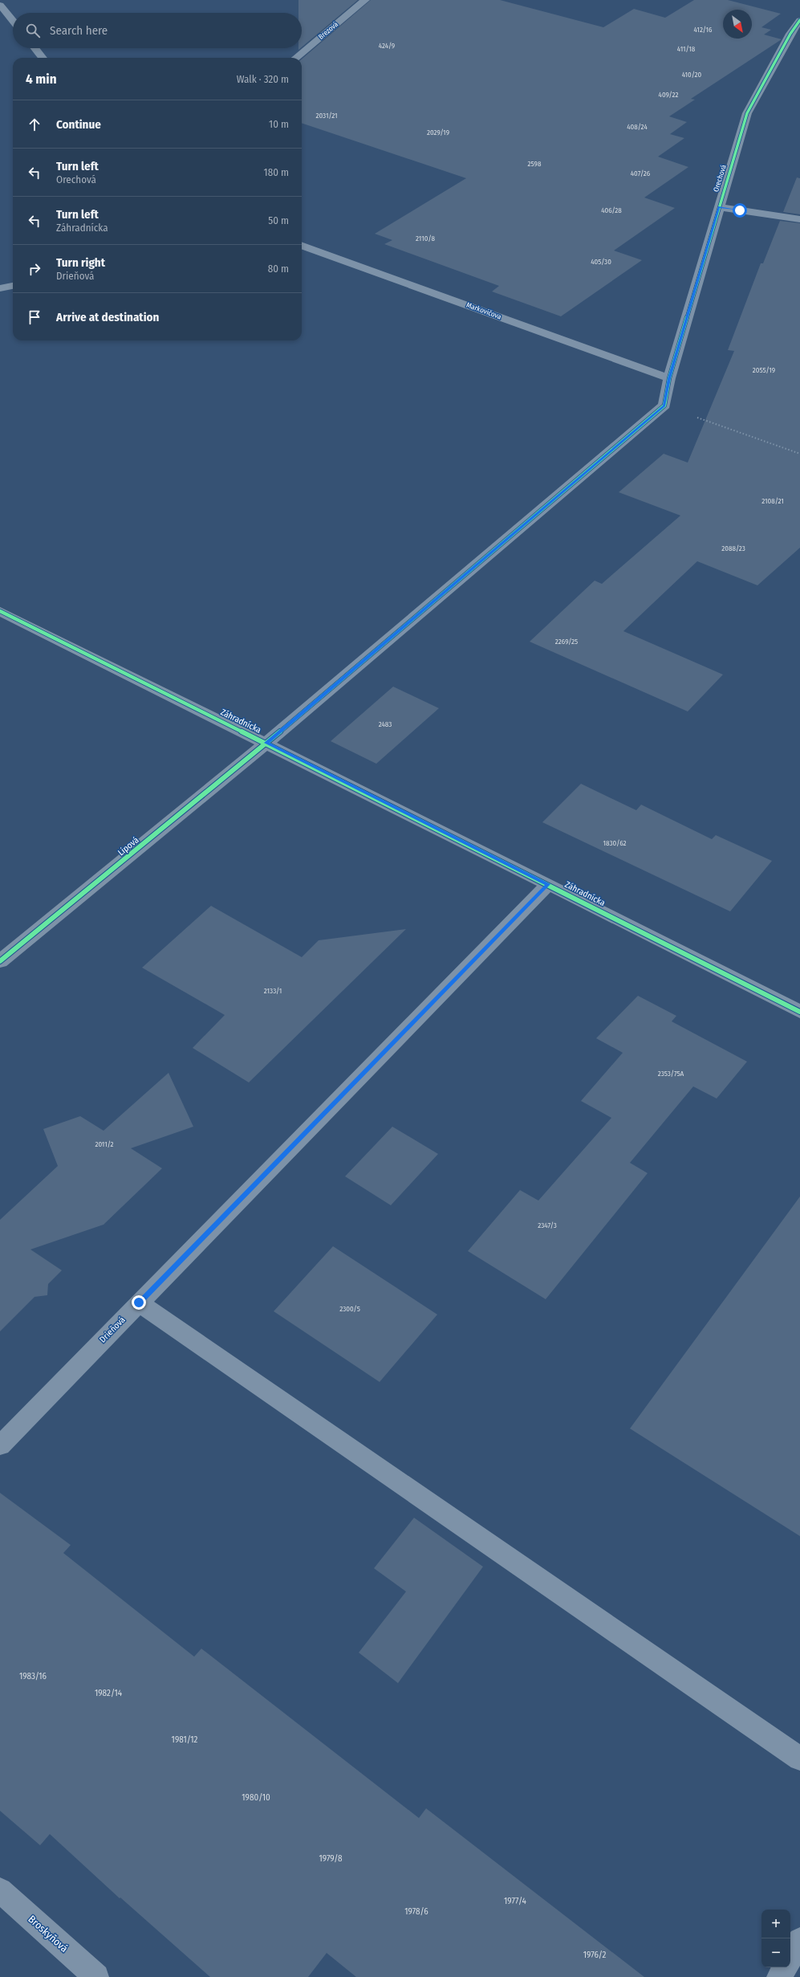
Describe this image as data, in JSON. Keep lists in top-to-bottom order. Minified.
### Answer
{"streets":{"street":["Brezová","Orechová","Markovičova","Záhradnícka","Lipová","Drieňová","Broskyňová"]},"crossings":[["Orechová","Markovičova"],["Záhradnícka","Lipová"],["Záhradnícka","Drieňová"]],"house_numbers":["412/16","424/9","411/18","410/20","409/22","2031/21","408/24","2029/19","2598","407/26","406/28","2110/8","405/30","2055/19","2108/21","2088/23","2269/25","2483","1830/62","2133/1","2353/75A","2011/2","2347/3","2300/5","1983/16","1982/14","1981/12","1980/10","1979/8","1977/4","1978/6","1976/2"],"north":"bottom right","page":{"search":"Search here","heading":["4 min","Walk · 320 m"],"list":[["Continue","10 m"],["Turn left","Orechová","180 m"],["Turn left","Záhradnícka","50 m"],["Turn right","Drieňová","80 m"],"Arrive at destination"],"map_buttons":["+","−"]}}
